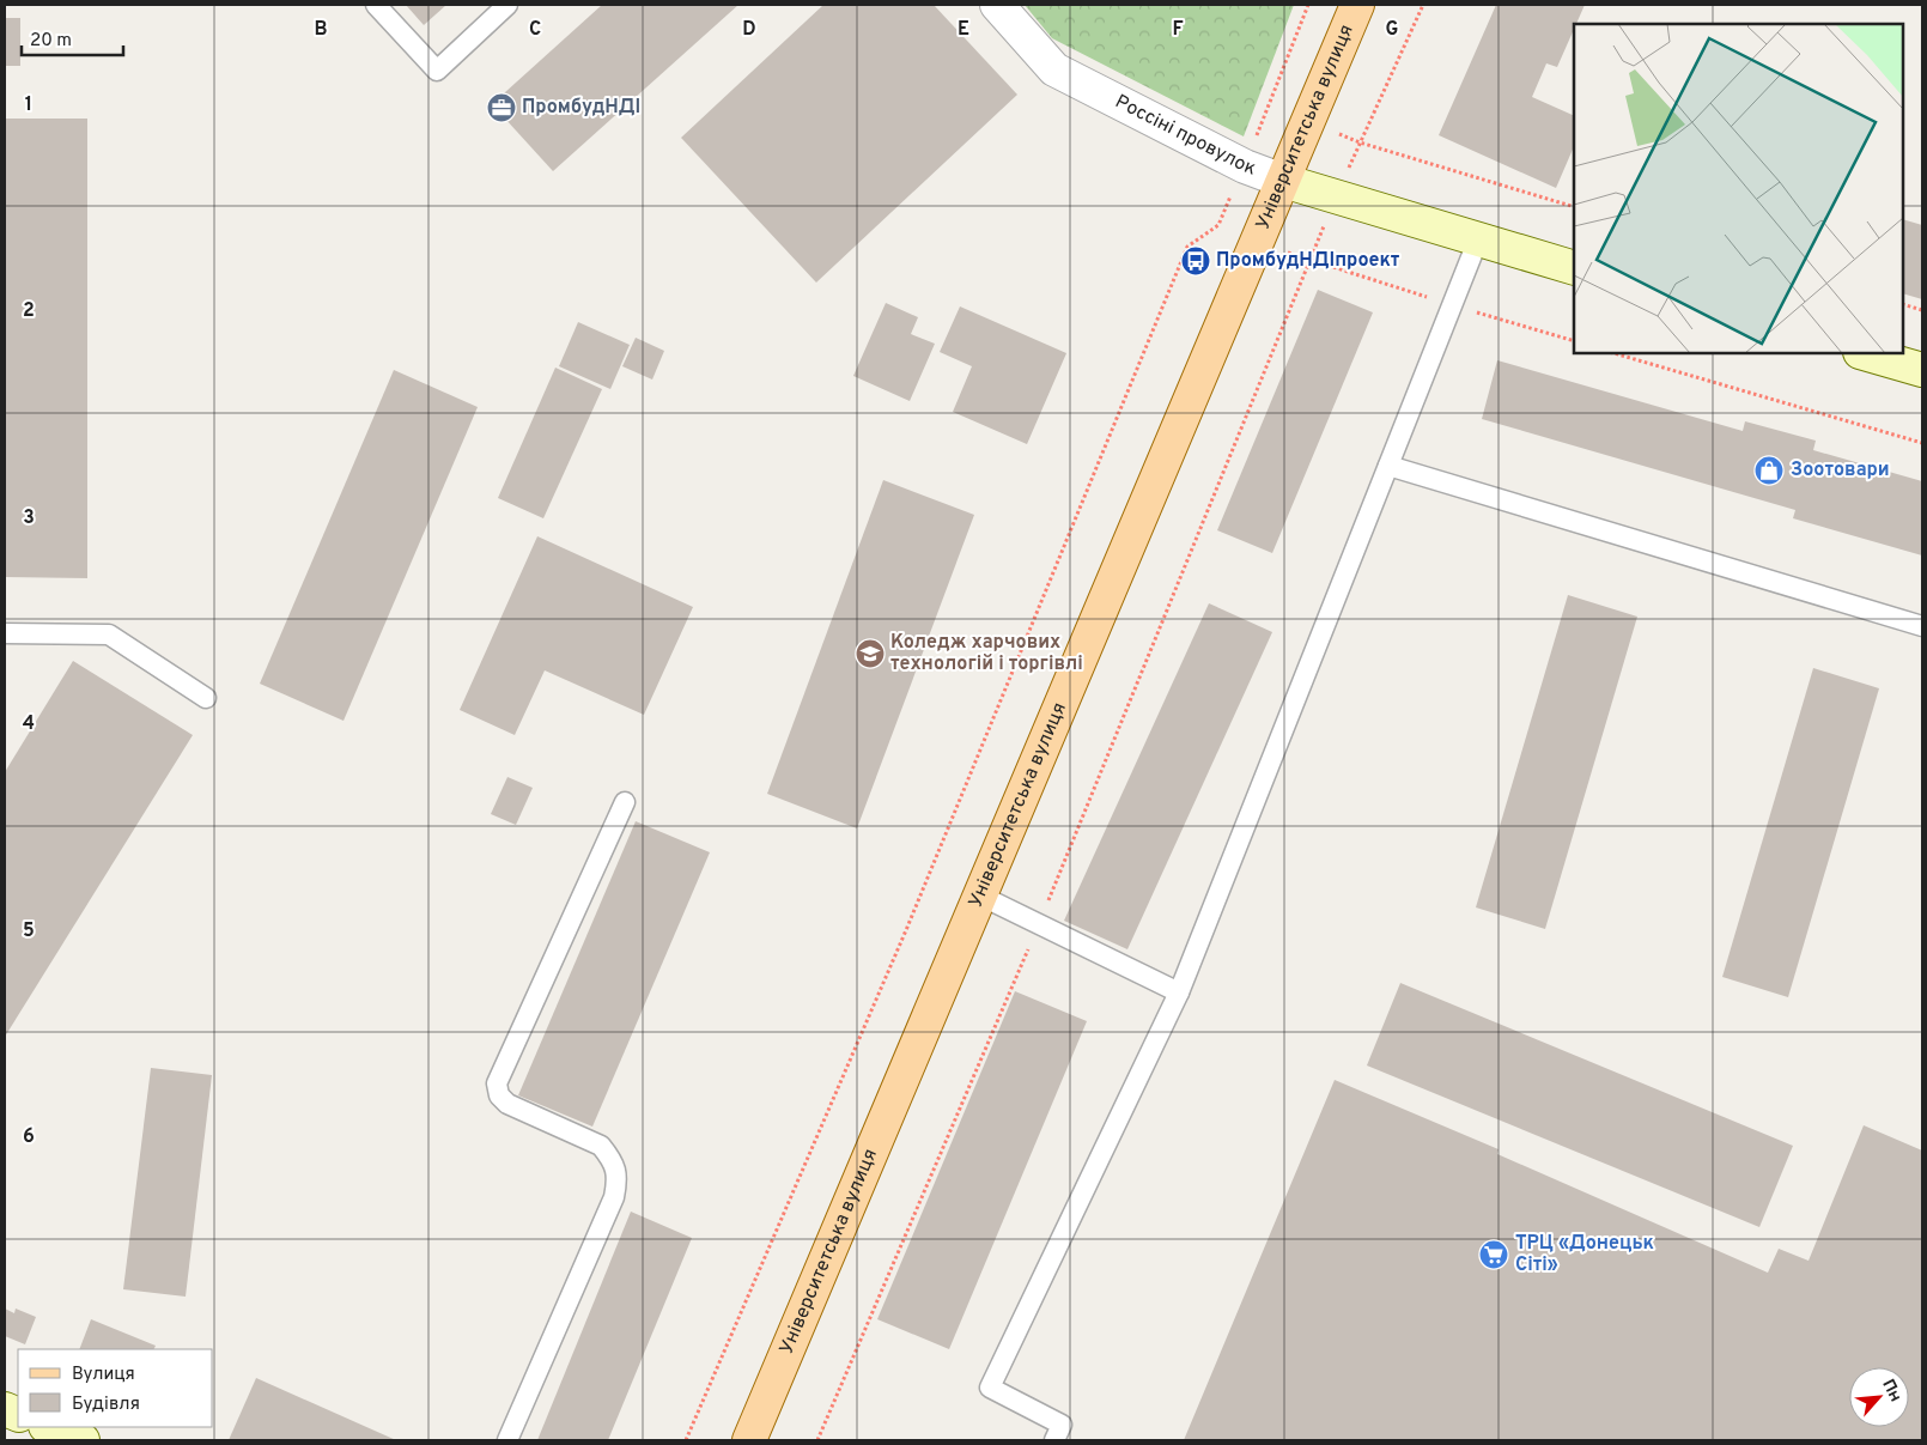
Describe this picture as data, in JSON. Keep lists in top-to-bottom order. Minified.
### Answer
{"streets":{"main road":["Університетська вулиця"],"street":["Россіні провулок"]},"crossings":[["Університетська вулиця","Россіні провулок"]],"places":{"office":["ПромбудНДІ"],"bus stop":["ПромбудНДІпроект"],"shop":["Зоотовари"],"school or university":["Коледж харчових технологій і торгівлі"],"supermarket":["ТРЦ «Донецьк Сіті»"]},"legend":["Вулиця","Будівля"],"scale_bar":"20 m","north":"top right","grid":{"columns":["B","C","D","E","F","G"],"rows":["1","2","3","4","5","6"]}}
